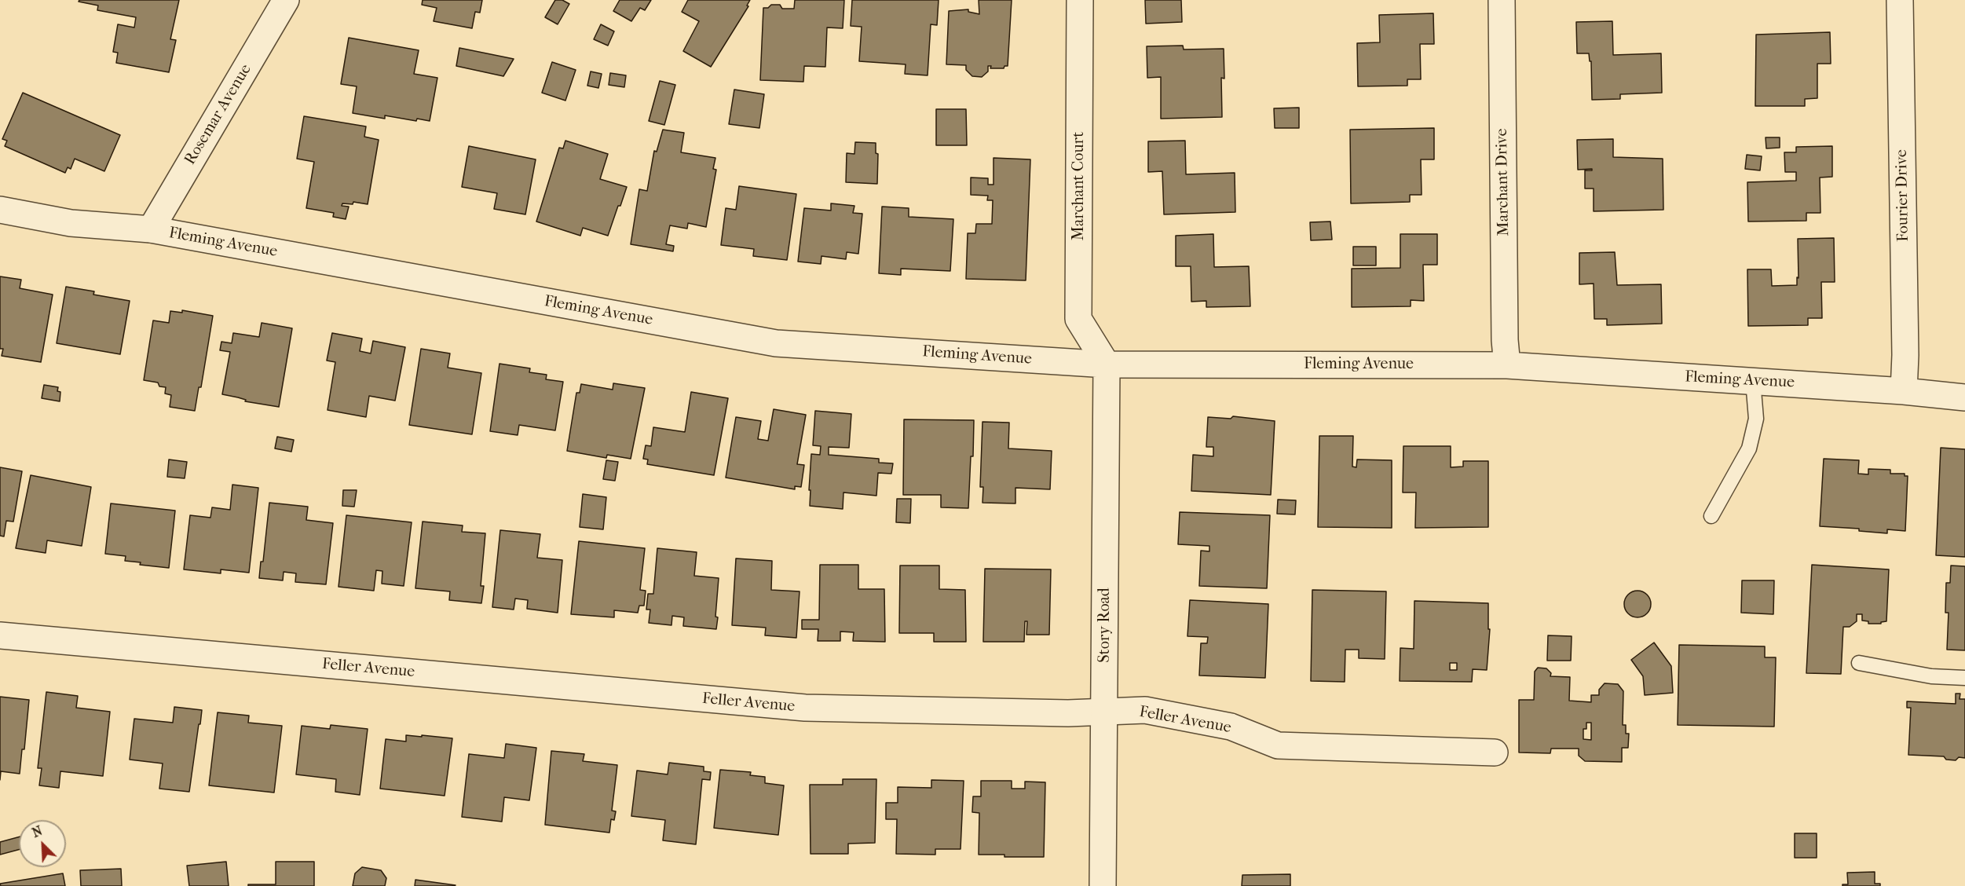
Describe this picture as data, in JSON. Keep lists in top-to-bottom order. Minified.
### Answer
{"streets":{"street":["Rosemar Avenue","Marchant Drive","Marchant Court","Fourier Drive","Fleming Avenue","Story Road","Feller Avenue"]},"crossings":[["Rosemar Avenue","Fleming Avenue"],["Marchant Drive","Fleming Avenue"],["Marchant Court","Fleming Avenue"],["Marchant Court","Story Road"],["Fourier Drive","Fleming Avenue"],["Fleming Avenue","Story Road"],["Story Road","Feller Avenue"]],"north":"top left"}
